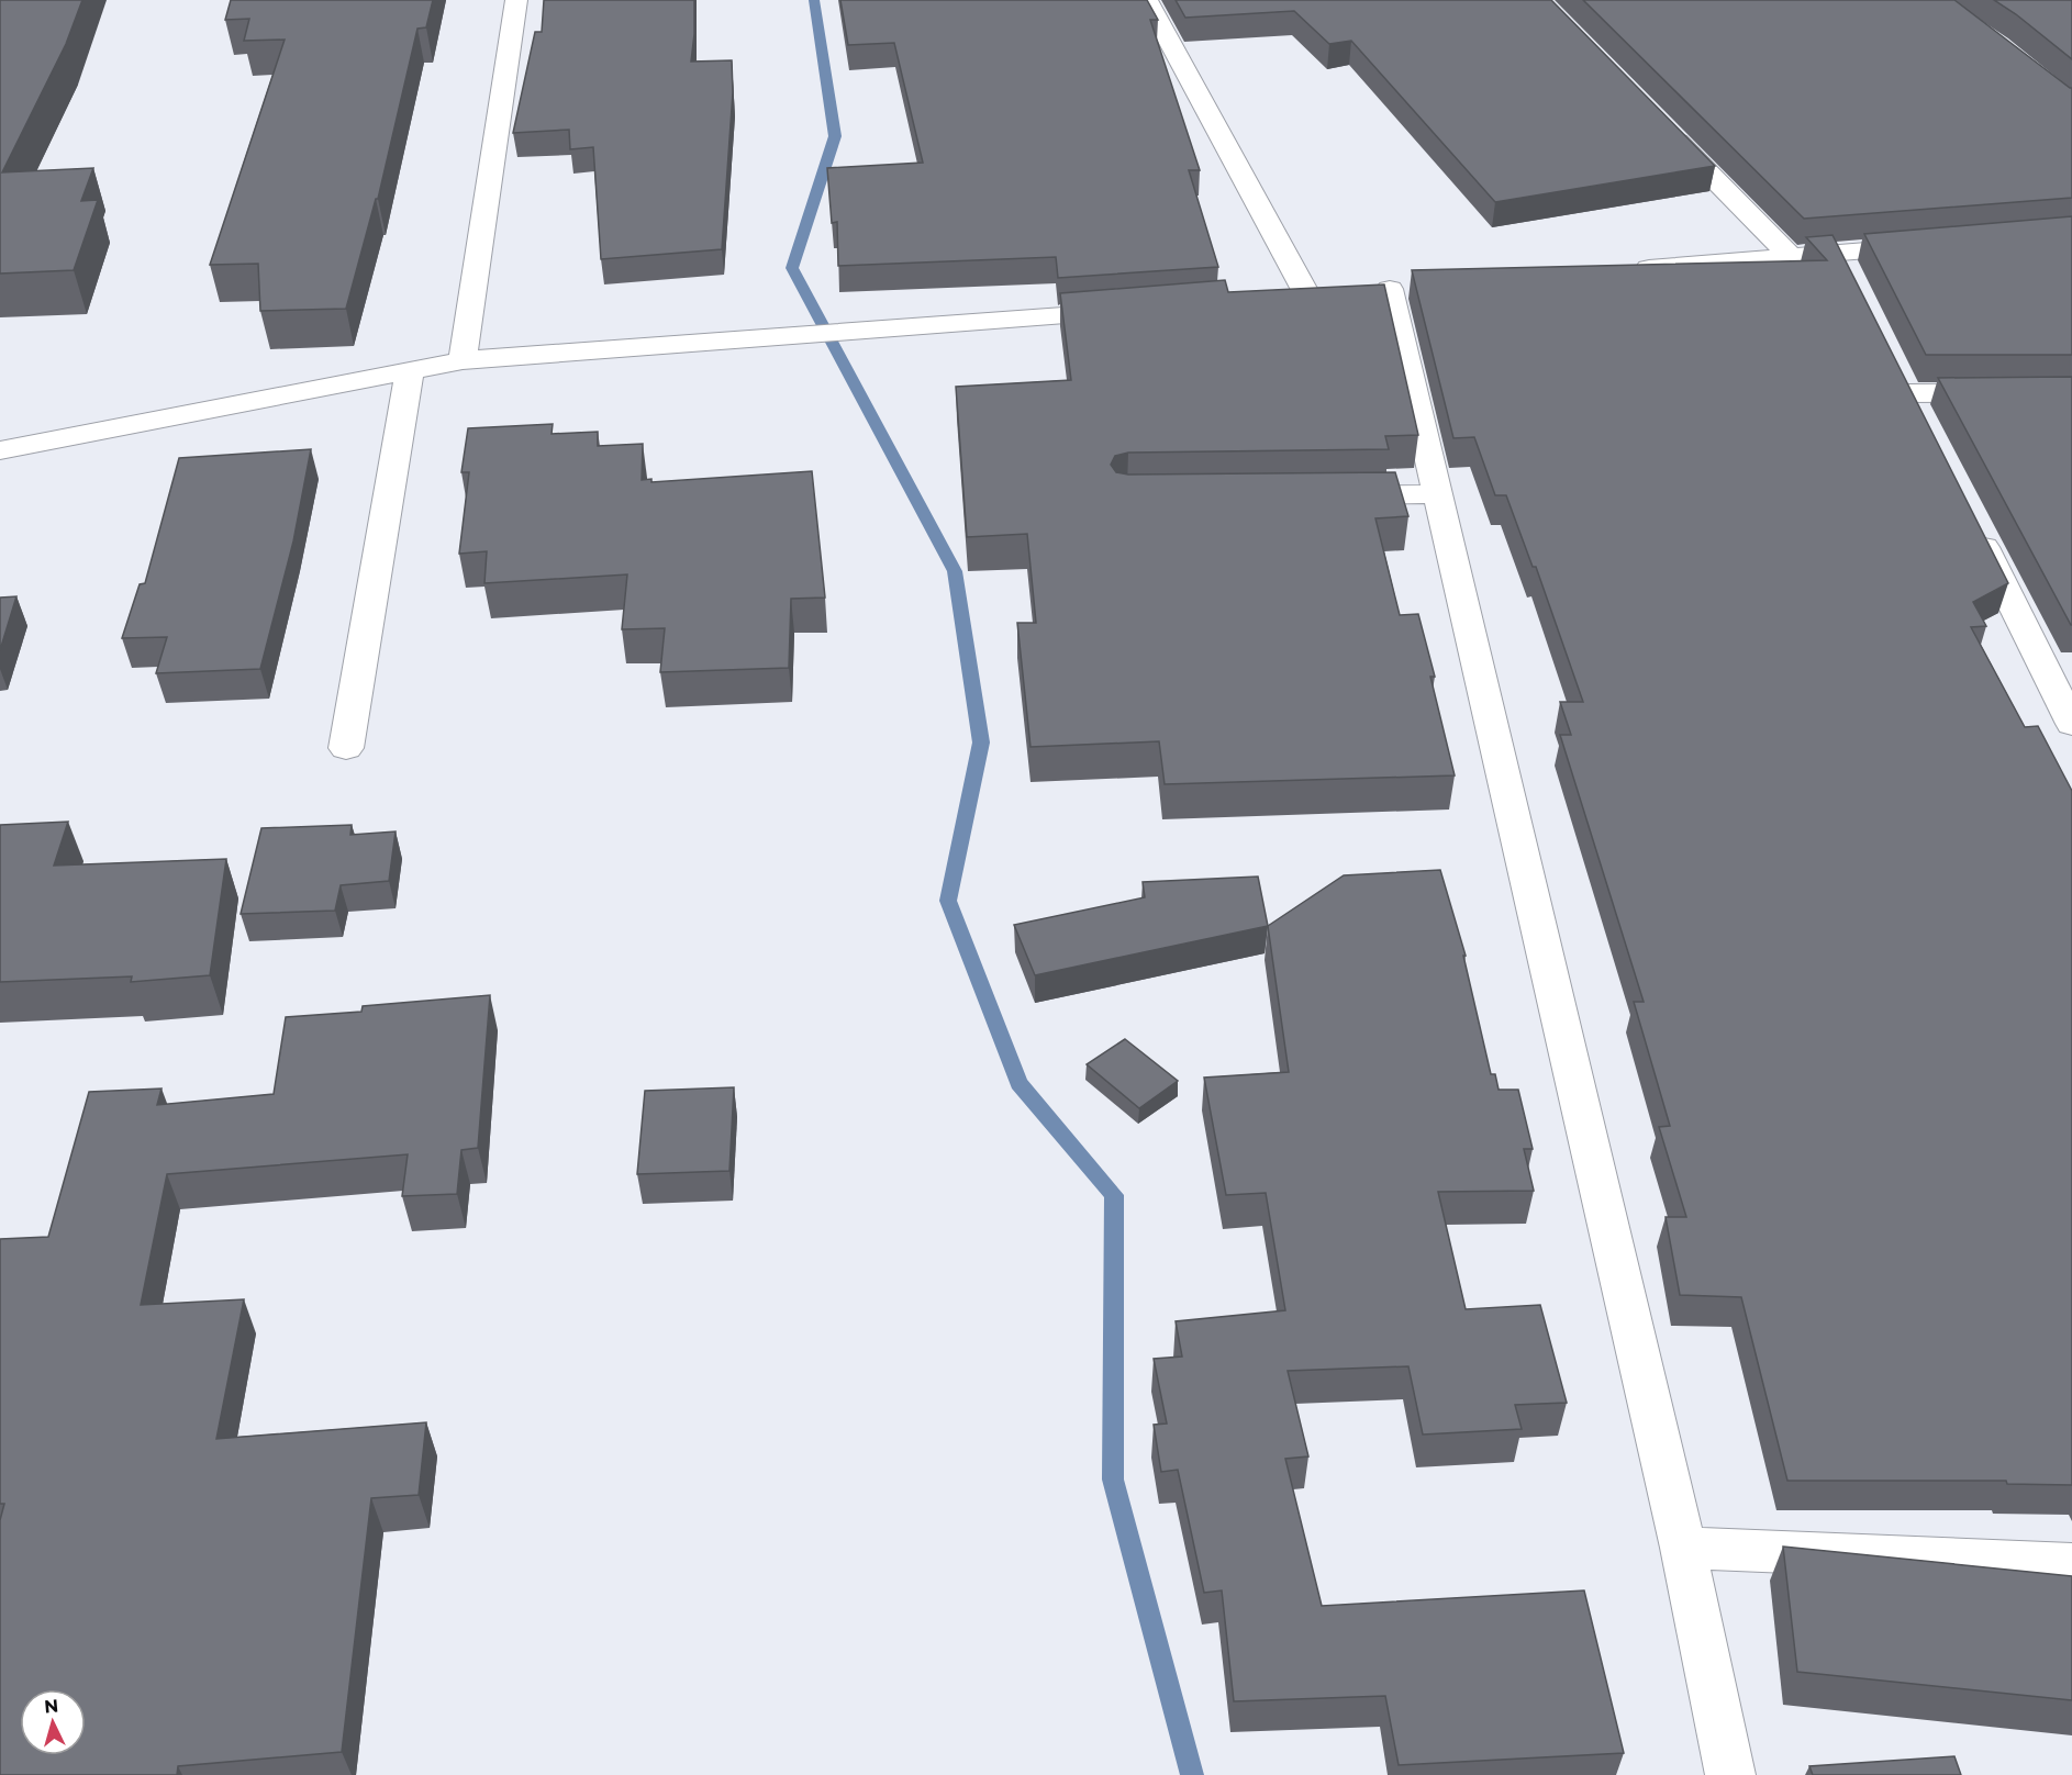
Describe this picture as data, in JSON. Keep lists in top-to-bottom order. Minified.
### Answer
{"north":"top"}
